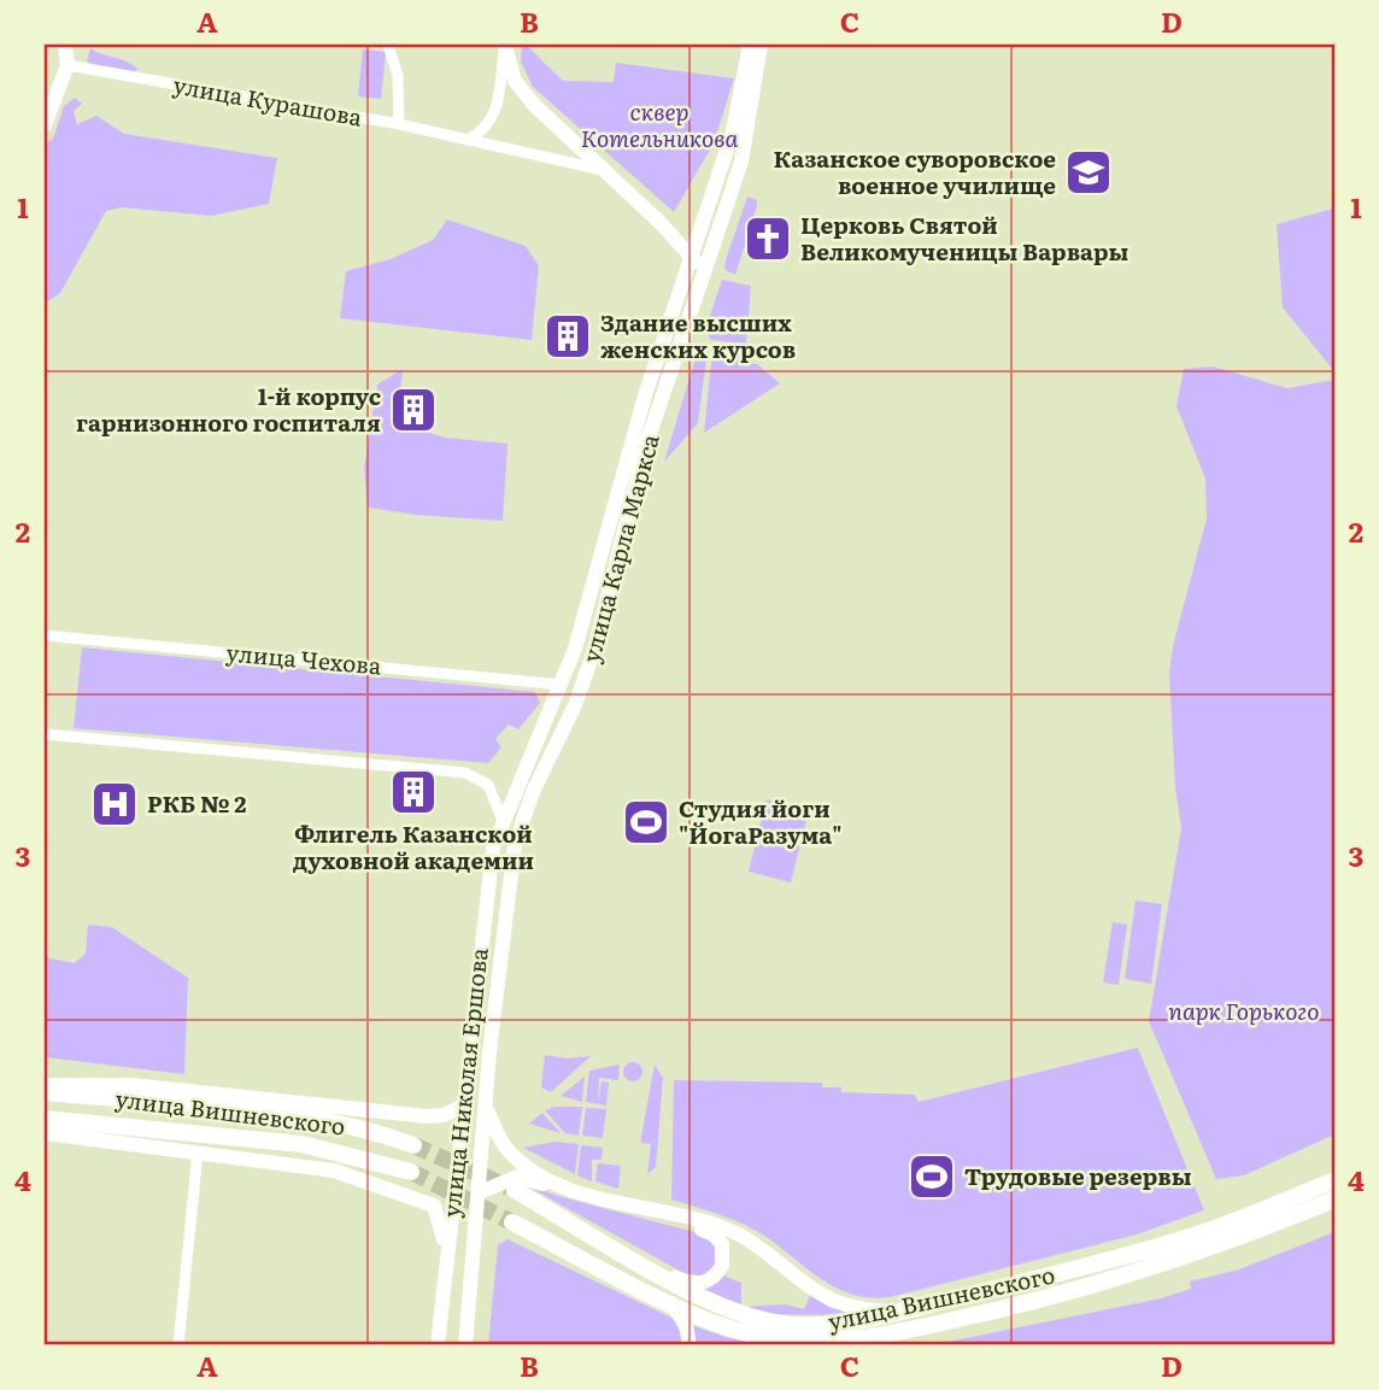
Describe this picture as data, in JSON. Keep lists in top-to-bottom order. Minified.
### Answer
{"streets":{"main road":["улица Карла Маркса","улица Николая Ершова","улица Вишневского"],"street":["улица Курашова","улица Чехова"]},"crossings":[["улица Карла Маркса","улица Чехова"],["улица Карла Маркса","улица Николая Ершова"]],"parks":["сквер Котельникова","парк Горького"],"places":{"school or university":["Казанское суворовское военное училище"],"church":["Церковь Святой Великомученицы Варвары"],"building":["Здание высших женских курсов","1-й корпус гарнизонного госпиталя","Флигель Казанской духовной академии"],"hospital":["РКБ № 2"],"sports":["Студия йоги \"ЙогаРазума\"","Трудовые резервы"]},"grid":{"columns":["A","B","C","D"],"rows":["1","2","3","4"]}}
